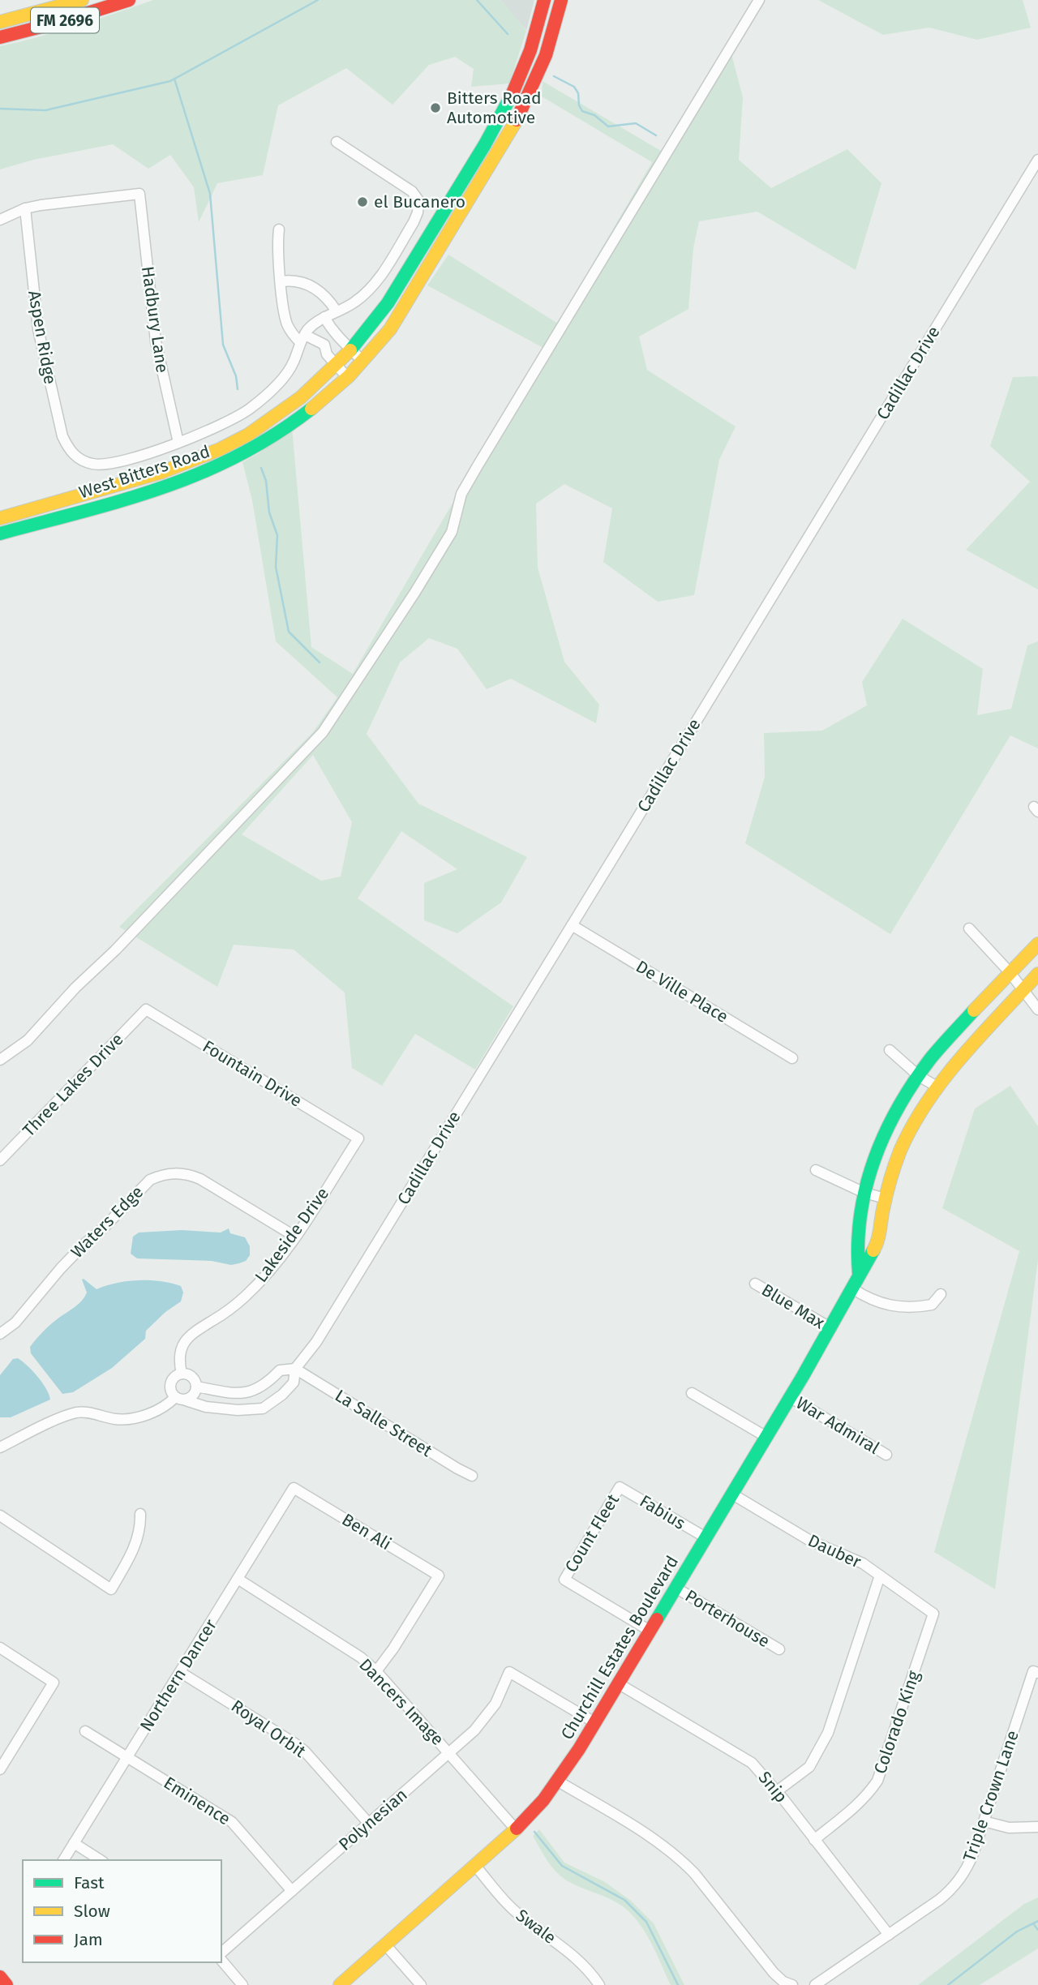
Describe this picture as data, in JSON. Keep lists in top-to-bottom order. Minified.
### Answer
{"streets":{"main road":["FM 2696","West Bitters Road","Churchill Estates Boulevard"],"street":["Hadbury Lane","Aspen Ridge","Cadillac Drive","De Ville Place","Fountain Drive","Three Lakes Drive","Waters Edge","Lakeside Drive","Blue Max","La Salle Street","War Admiral","Fabius","Ben Ali","Count Fleet","Dauber","Porterhouse","Northern Dancer","Dancers Image","Colorado King","Royal Orbit","Snip","Triple Crown Lane","Eminence","Polynesian","Swale"]},"crossings":[["Hadbury Lane","Aspen Ridge"],["Cadillac Drive","De Ville Place"],["Cadillac Drive","La Salle Street"],["Fountain Drive","Three Lakes Drive"],["Fountain Drive","Lakeside Drive"],["Waters Edge","Lakeside Drive"],["Blue Max","Churchill Estates Boulevard"],["War Admiral","Churchill Estates Boulevard"],["Fabius","Count Fleet"],["Fabius","Churchill Estates Boulevard"],["Ben Ali","Northern Dancer"],["Ben Ali","Dancers Image"],["Count Fleet","Churchill Estates Boulevard"],["Dauber","Churchill Estates Boulevard"],["Dauber","Colorado King"],["Porterhouse","Churchill Estates Boulevard"],["Churchill Estates Boulevard","Dancers Image"],["Churchill Estates Boulevard","Snip"],["Churchill Estates Boulevard","Polynesian"],["Churchill Estates Boulevard","Swale"],["Northern Dancer","Dancers Image"],["Northern Dancer","Royal Orbit"],["Northern Dancer","Eminence"],["Dancers Image","Polynesian"],["Colorado King","Snip"],["Royal Orbit","Polynesian"],["Snip","Triple Crown Lane"],["Eminence","Polynesian"]],"places":["Bitters Road Automotive","el Bucanero"],"legend":["Fast","Slow","Jam"]}
